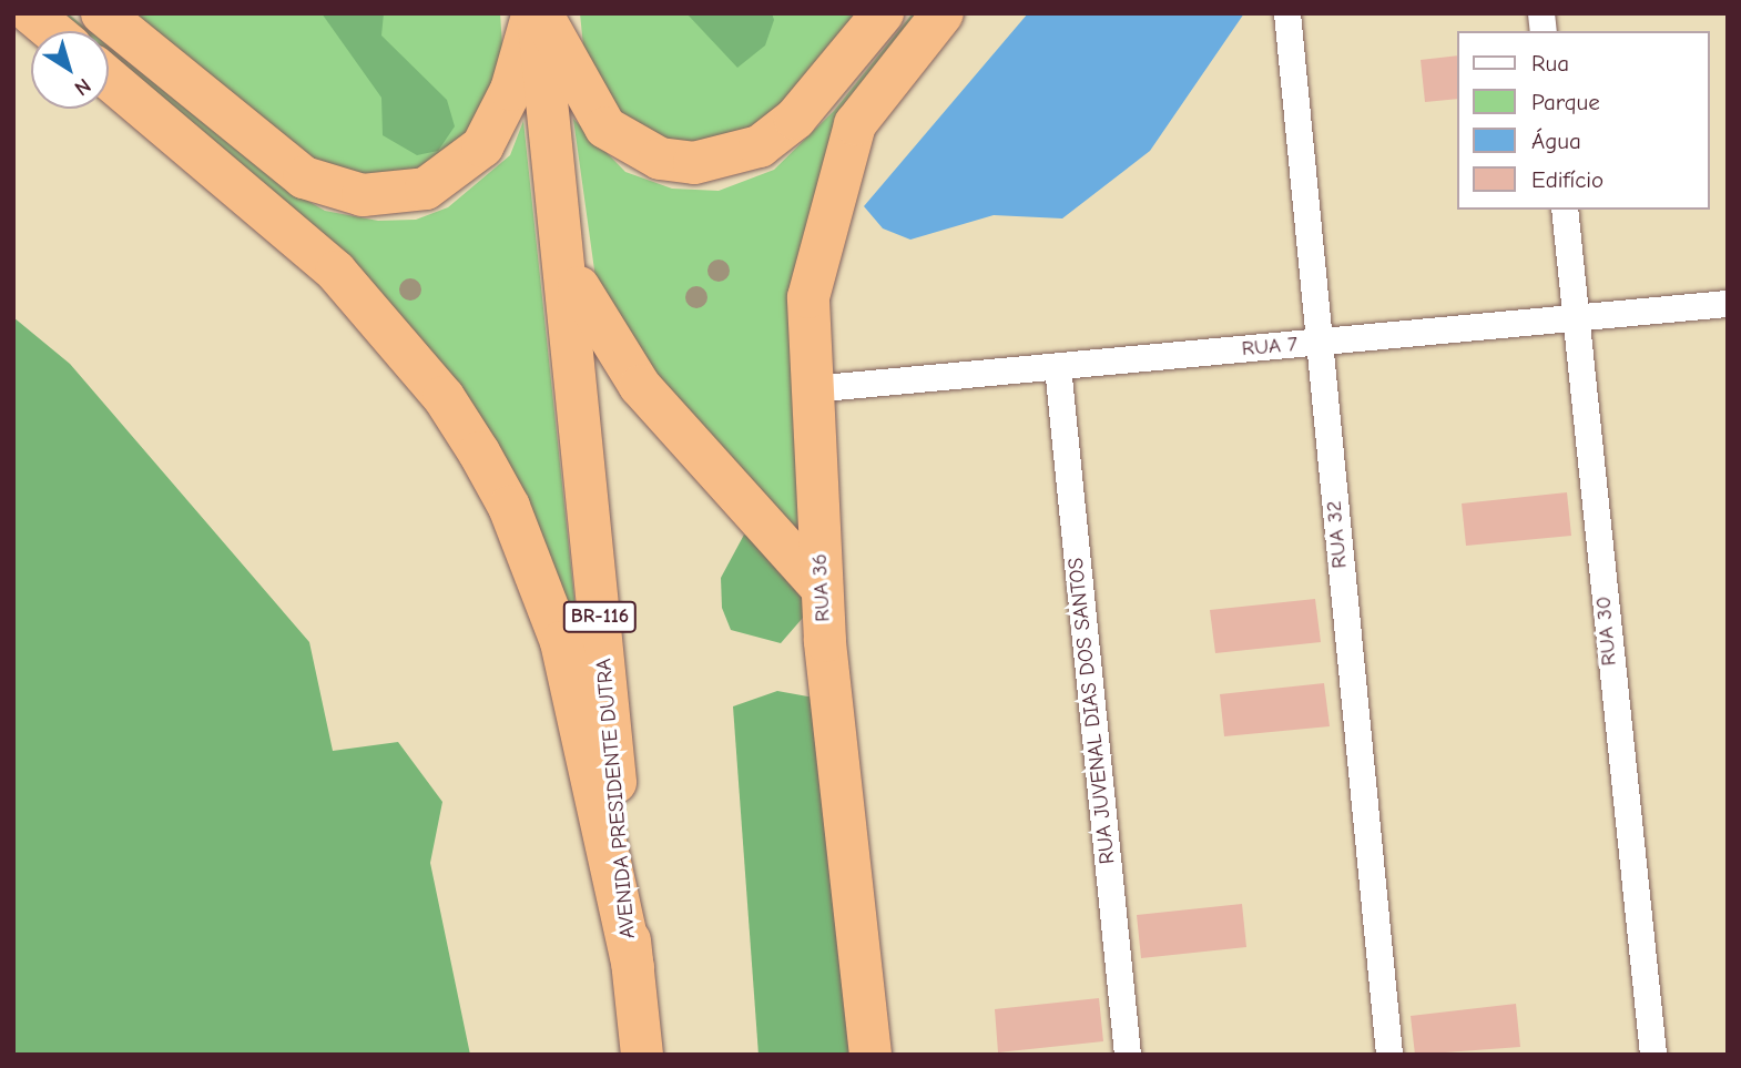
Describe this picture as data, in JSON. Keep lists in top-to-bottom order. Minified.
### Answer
{"streets":{"highway":["RUA 36","BR-116","AVENIDA PRESIDENTE DUTRA"],"street":["RUA 7","RUA 32","RUA 30","RUA JUVENAL DIAS DOS SANTOS"]},"crossings":[["RUA 7","RUA 32"],["RUA 7","RUA 36"],["RUA 7","RUA 30"],["RUA 7","RUA JUVENAL DIAS DOS SANTOS"],["BR-116","AVENIDA PRESIDENTE DUTRA"]],"legend":["Rua","Parque","Água","Edifício"],"north":"bottom right"}
